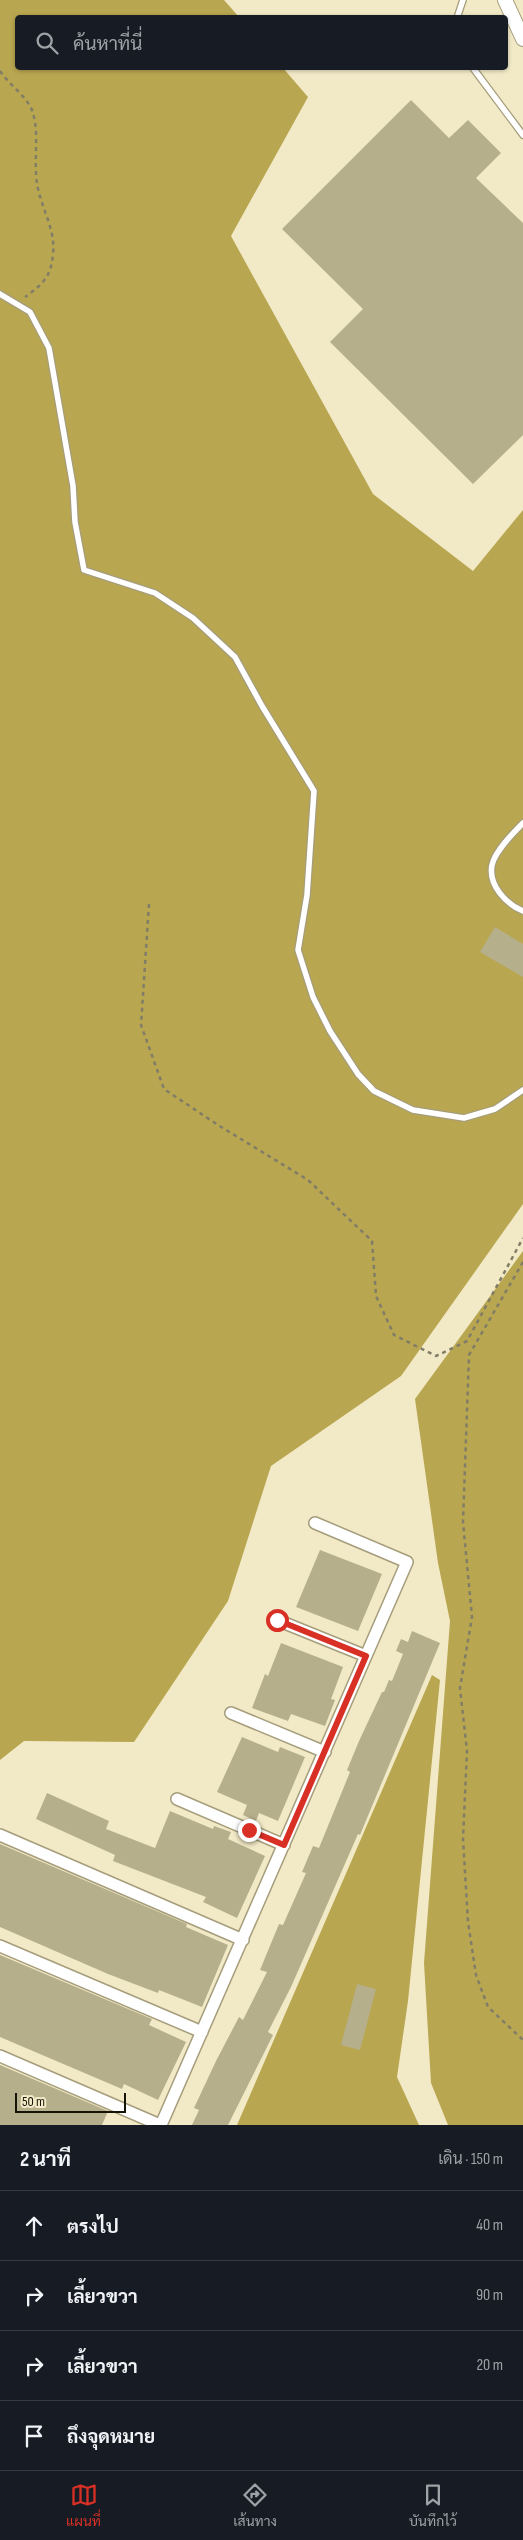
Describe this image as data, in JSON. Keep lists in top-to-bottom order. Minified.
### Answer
{"scale_bar":"50 m","page":{"search":"ค้นหาที่นี่","scale":"50 m","heading":["2 นาที","เดิน · 150 m"],"list":[["ตรงไป","40 m"],["เลี้ยวขวา","90 m"],["เลี้ยวขวา","20 m"],"ถึงจุดหมาย"],"nav":["แผนที่","เส้นทาง","บันทึกไว้"]}}
